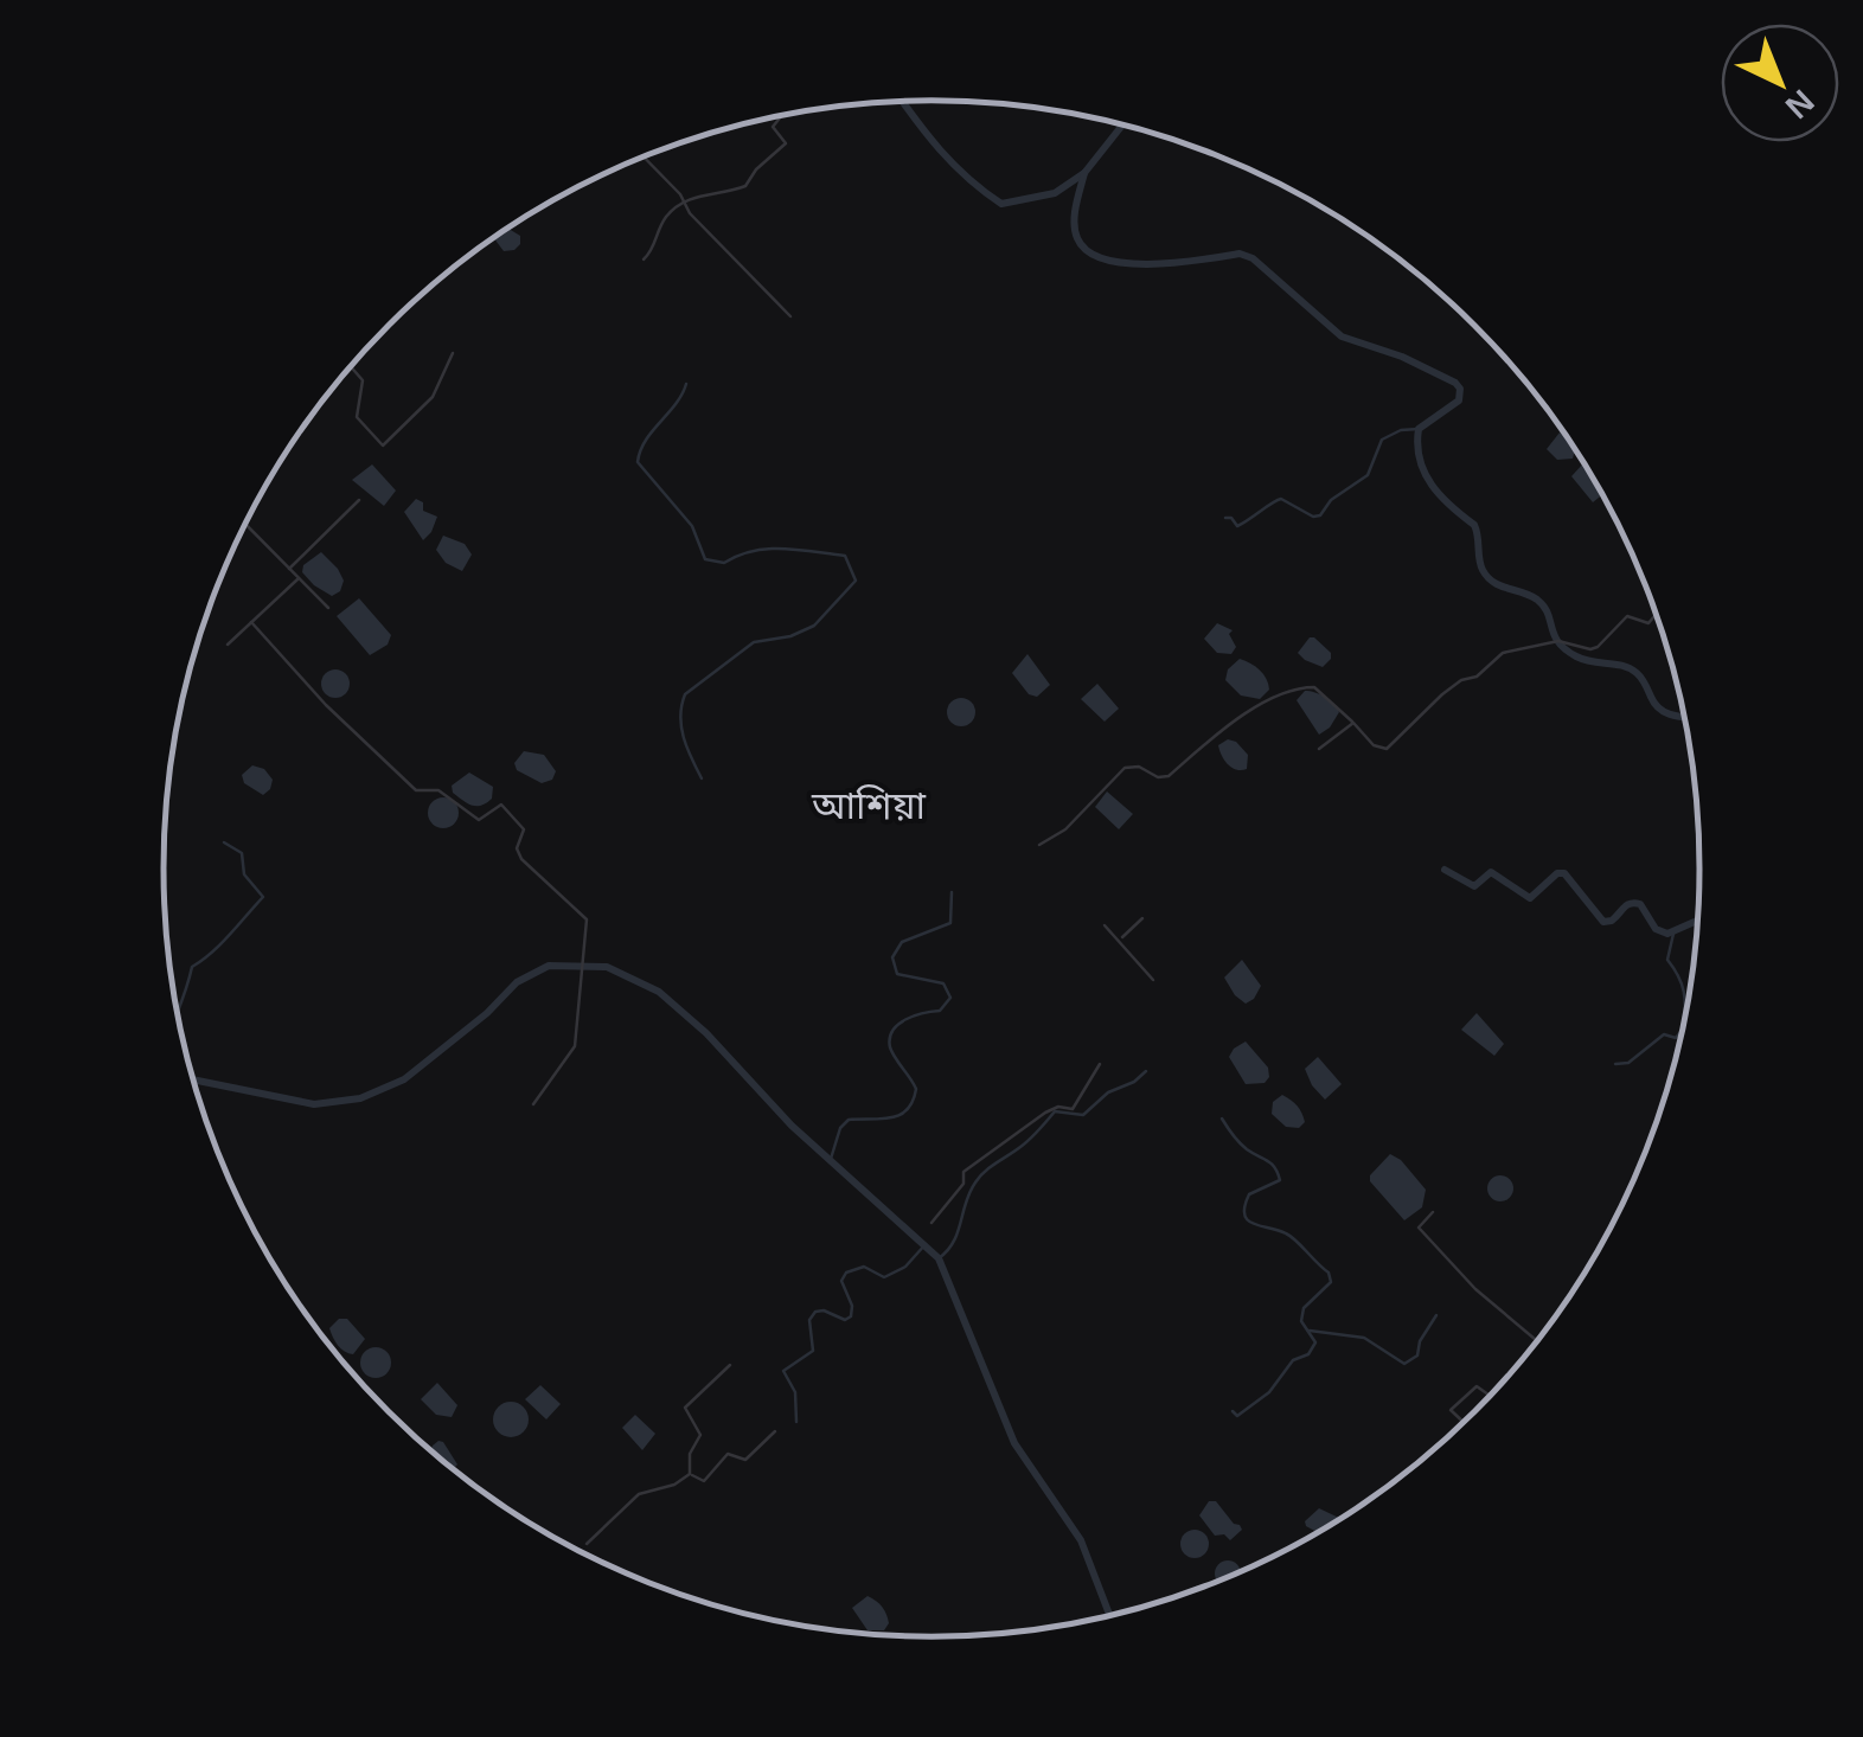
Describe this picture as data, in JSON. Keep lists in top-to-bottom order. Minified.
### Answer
{"districts":["আশিয়া"],"north":"bottom right"}
